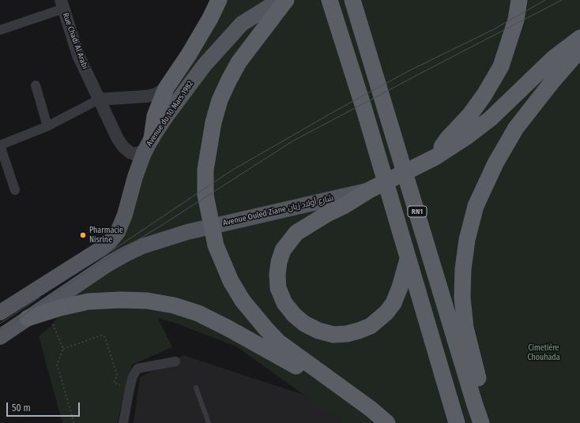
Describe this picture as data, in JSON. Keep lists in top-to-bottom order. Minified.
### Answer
{"streets":{"highway":["RN1"],"main road":["Avenue du 10 Mars 1982","Avenue Ouled Ziane شارع أولاد زيان"],"street":["Rue Chadi Al Arabi"]},"crossings":[["Rue Chadi Al Arabi","Avenue du 10 Mars 1982"]],"parks":["Cimetière Chouhada"],"places":["Pharmacie Nisrine"],"scale_bar":"50 m"}
